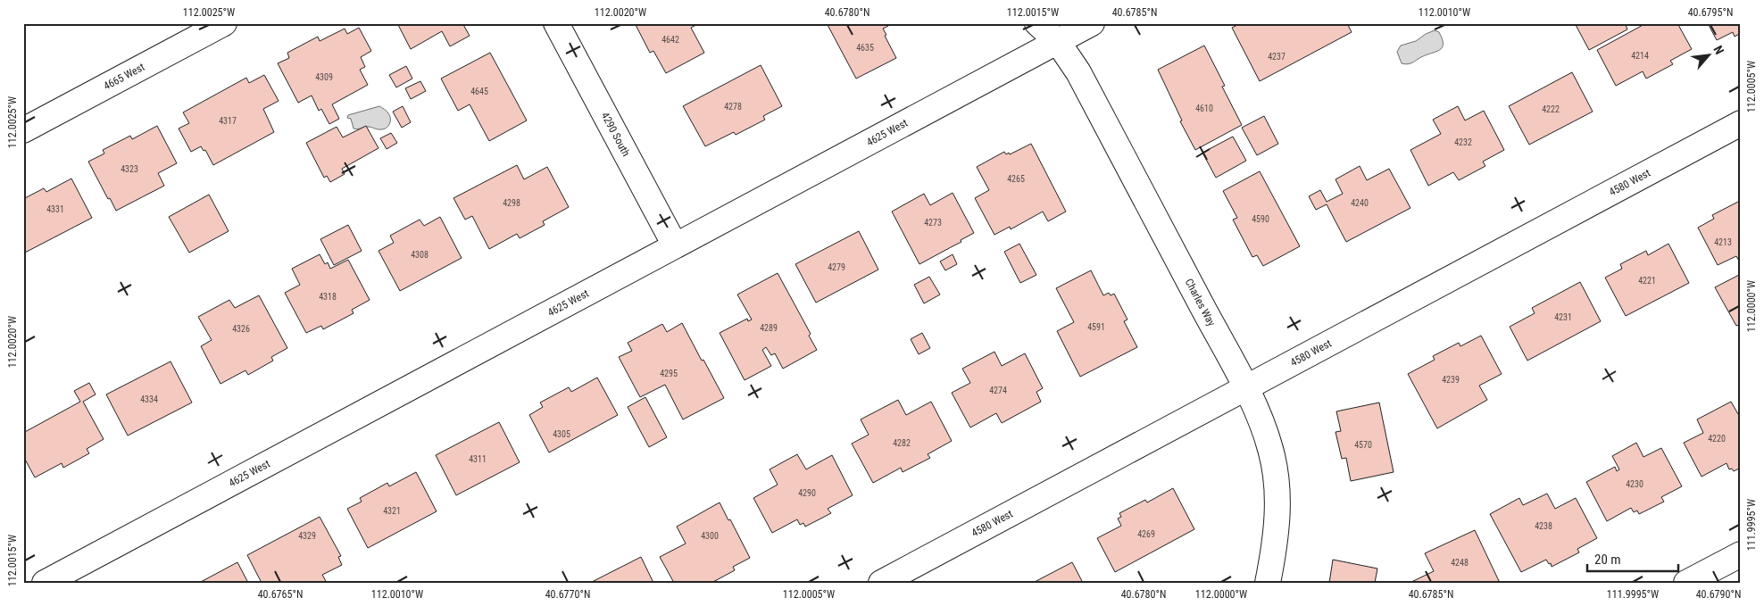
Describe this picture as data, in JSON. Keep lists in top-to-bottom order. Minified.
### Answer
{"streets":{"street":["4665 West","4625 West","4290 South","4580 West","Charles Way"]},"crossings":[["4625 West","4290 South"],["4625 West","Charles Way"],["4580 West","Charles Way"]],"house_numbers":["4642","4635","4214","4237","4309","4645","4278","4610","4222","4317","4232","4323","4265","4298","4240","4331","4590","4273","4213","4308","4279","4221","4318","4231","4591","4289","4326","4295","4239","4274","4334","4305","4220","4282","4570","4311","4230","4290","4321","4238","4269","4329","4300","4248"],"scale_bar":"20 m","north":"top right","coordinates":["112.0025°W","112.0020°W","40.6780°N","112.0015°W","40.6785°N","112.0010°W","40.6795°N","112.0005°W","112.0000°W","111.9995°W","40.6765°N","40.6770°N","40.6790°N"]}
